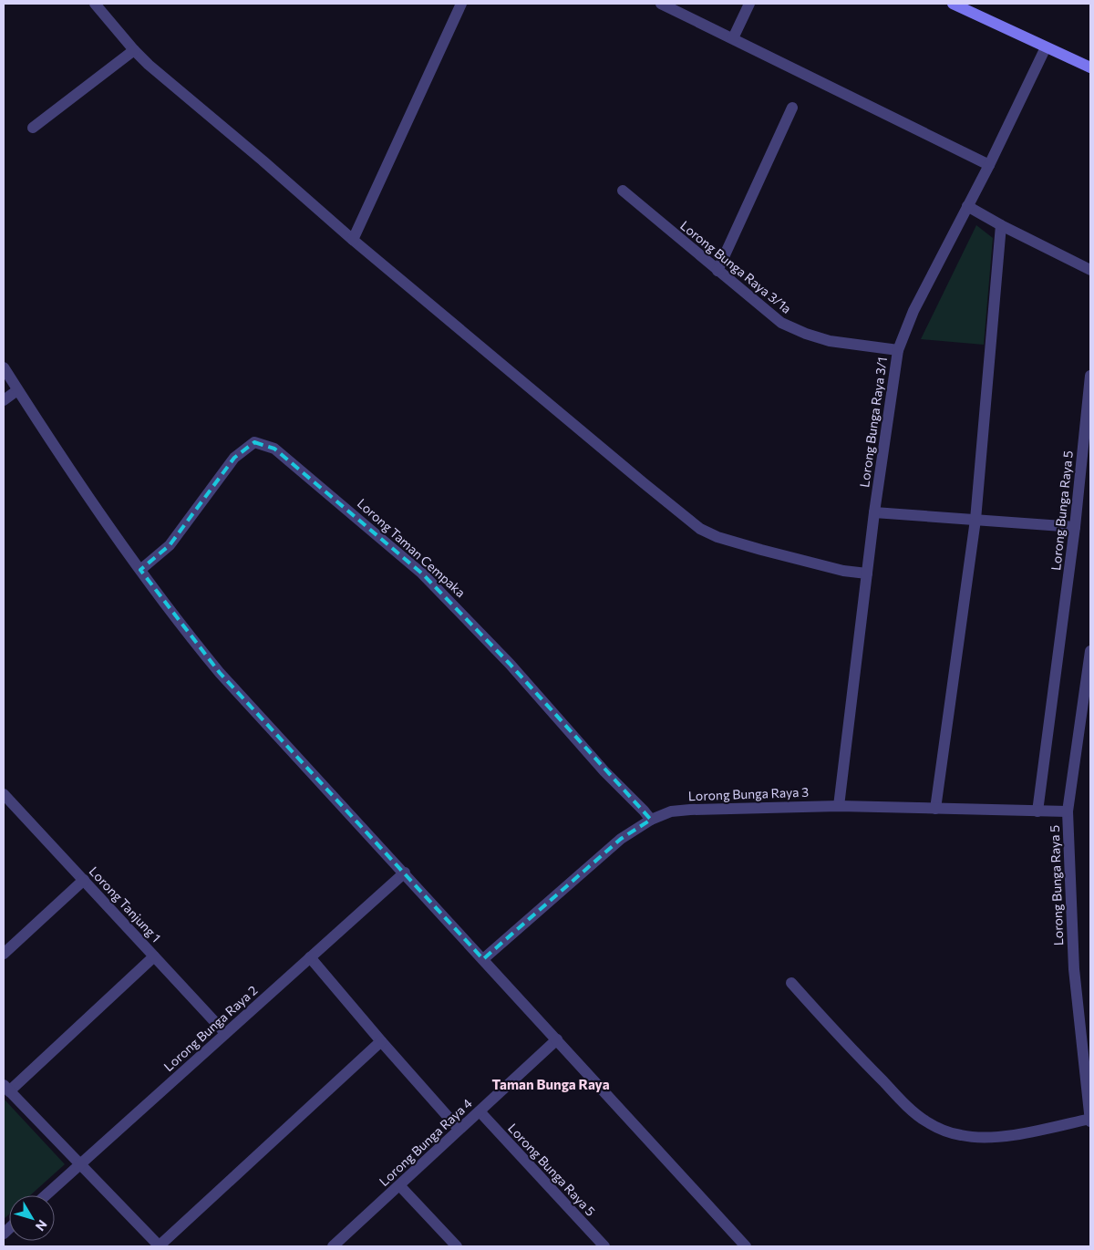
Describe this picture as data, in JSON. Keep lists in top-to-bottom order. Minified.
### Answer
{"streets":{"street":["Lorong Bunga Raya 3/1a","Lorong Bunga Raya 3/1","Lorong Bunga Raya 5","Lorong Taman Cempaka","Lorong Bunga Raya 3","Lorong Tanjung 1","Lorong Bunga Raya 2","Lorong Bunga Raya 4"]},"crossings":[["Lorong Bunga Raya 3/1a","Lorong Bunga Raya 3/1"],["Lorong Bunga Raya 3/1","Lorong Bunga Raya 3"],["Lorong Bunga Raya 5","Lorong Bunga Raya 3"],["Lorong Bunga Raya 5","Lorong Bunga Raya 4"],["Lorong Taman Cempaka","Lorong Bunga Raya 3"],["Lorong Tanjung 1","Lorong Bunga Raya 2"]],"districts":["Taman Bunga Raya"],"north":"bottom right"}
